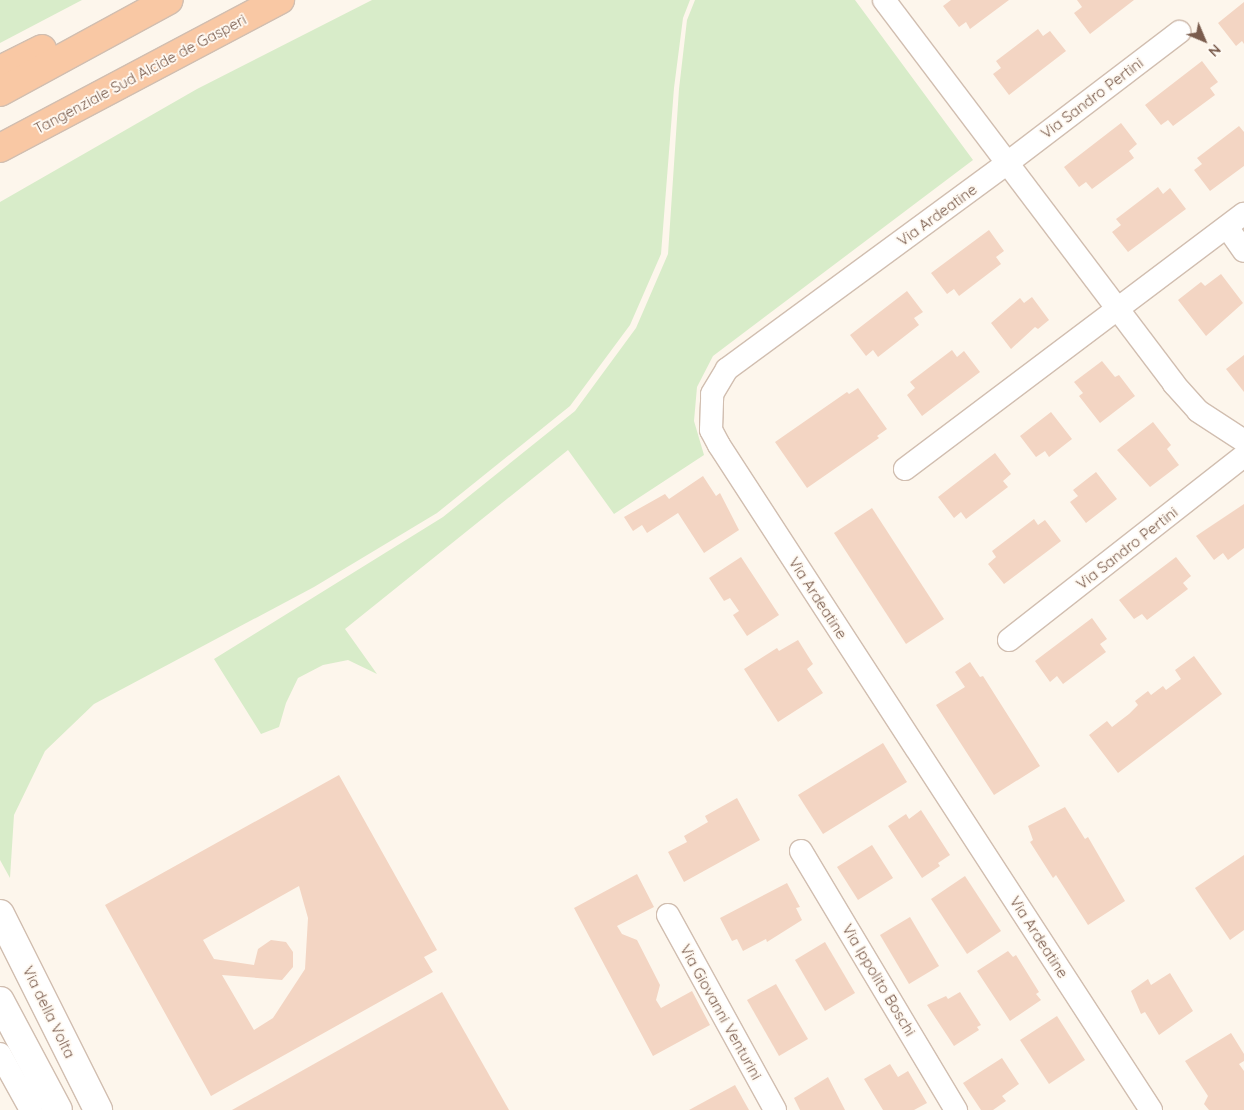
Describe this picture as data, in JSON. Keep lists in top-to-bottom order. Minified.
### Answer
{"streets":{"highway":["Tangenziale Sud Alcide de Gasperi"],"main road":["Via della Volta"],"street":["Via Sandro Pertini","Via Ardeatine","Via Ippolito Boschi","Via Giovanni Venturini"]},"crossings":[["Via Sandro Pertini","Via Ardeatine"]],"north":"bottom right"}
